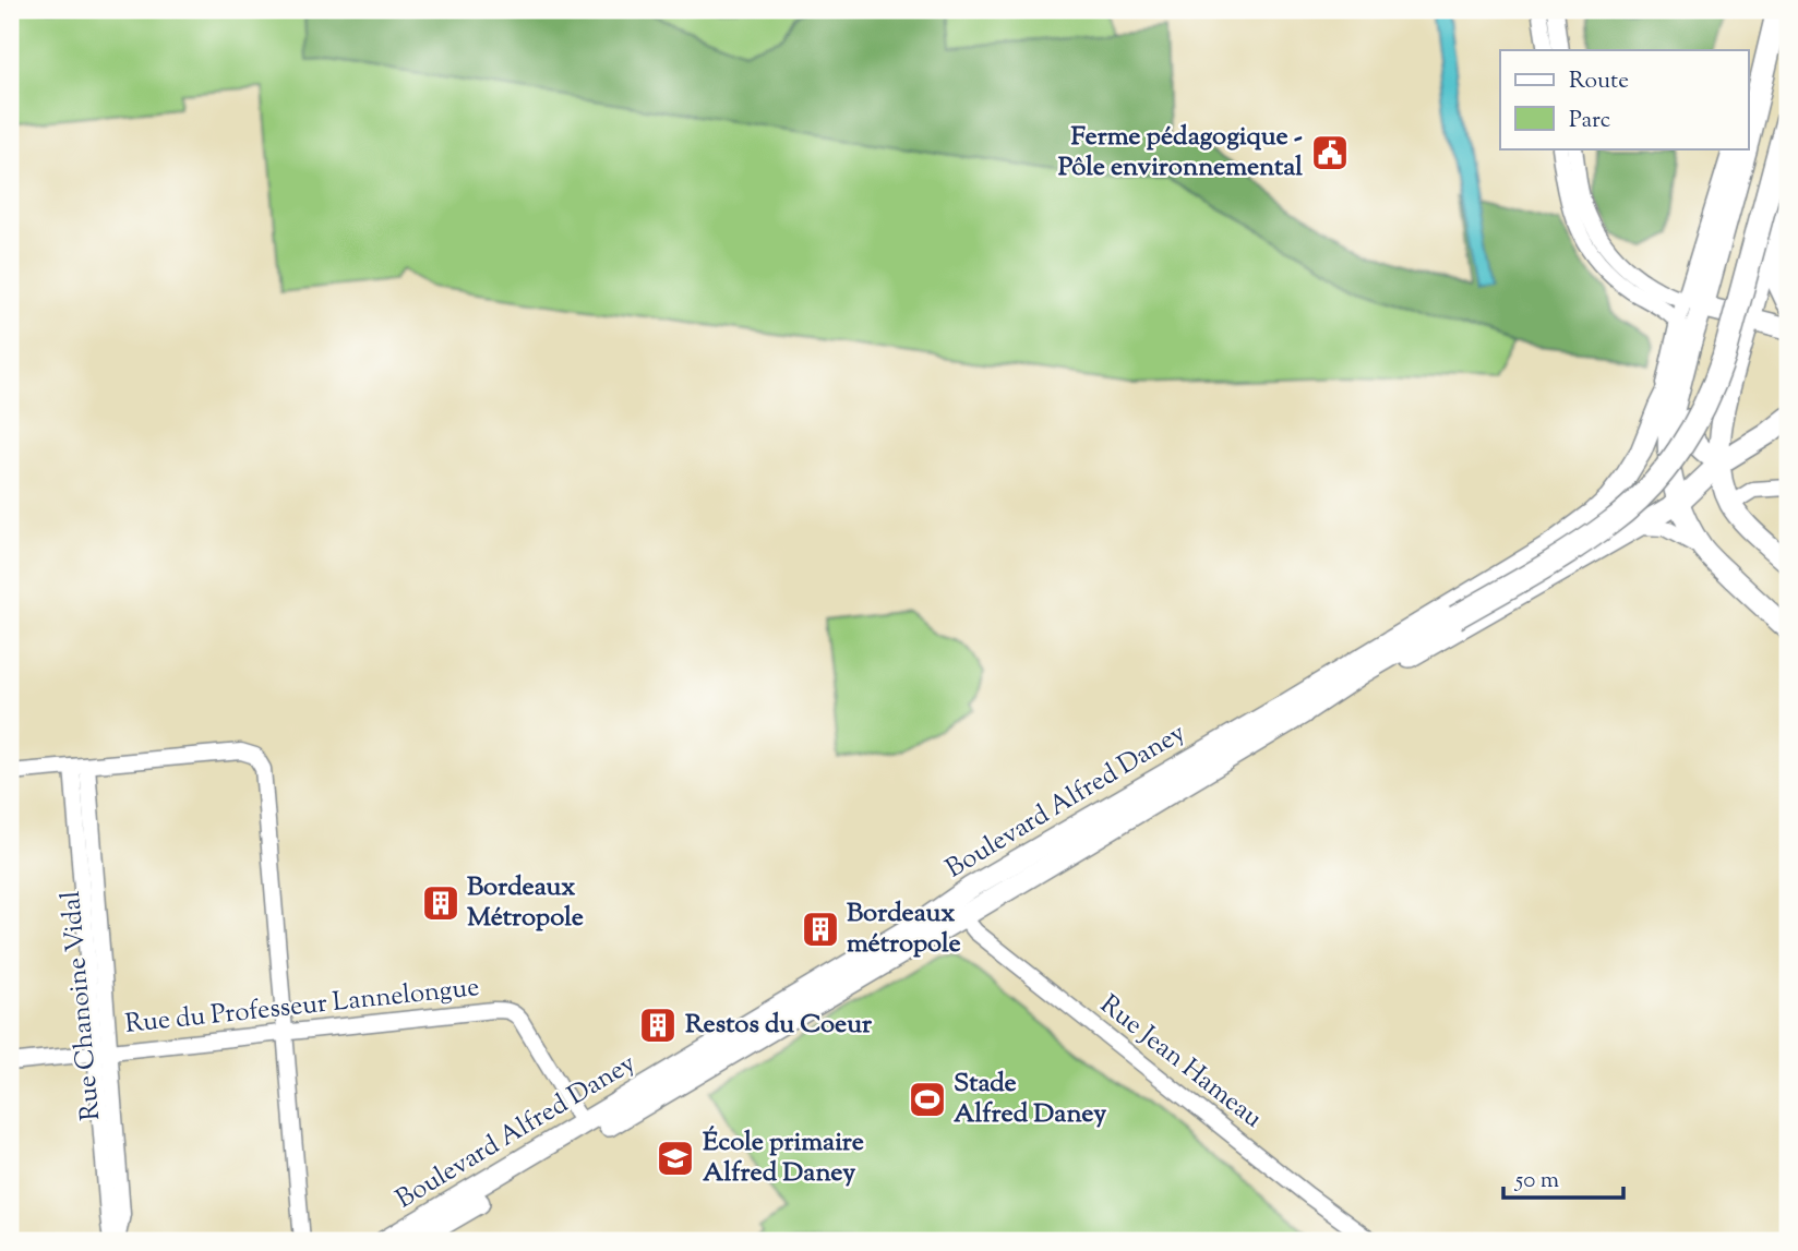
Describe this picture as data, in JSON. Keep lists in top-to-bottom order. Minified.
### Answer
{"streets":{"main road":["Boulevard Alfred Daney"],"street":["Rue Chanoine Vidal","Rue du Professeur Lannelongue","Rue Jean Hameau"]},"crossings":[["Boulevard Alfred Daney","Rue du Professeur Lannelongue"],["Boulevard Alfred Daney","Rue Jean Hameau"],["Rue Chanoine Vidal","Rue du Professeur Lannelongue"]],"places":{"public building":["Ferme pédagogique - Pôle environnemental"],"building":["Bordeaux Métropole","Bordeaux métropole","Restos du Coeur"],"sports":["Stade Alfred Daney"],"school or university":["École primaire Alfred Daney"]},"legend":["Route","Parc"],"scale_bar":"50 m"}
